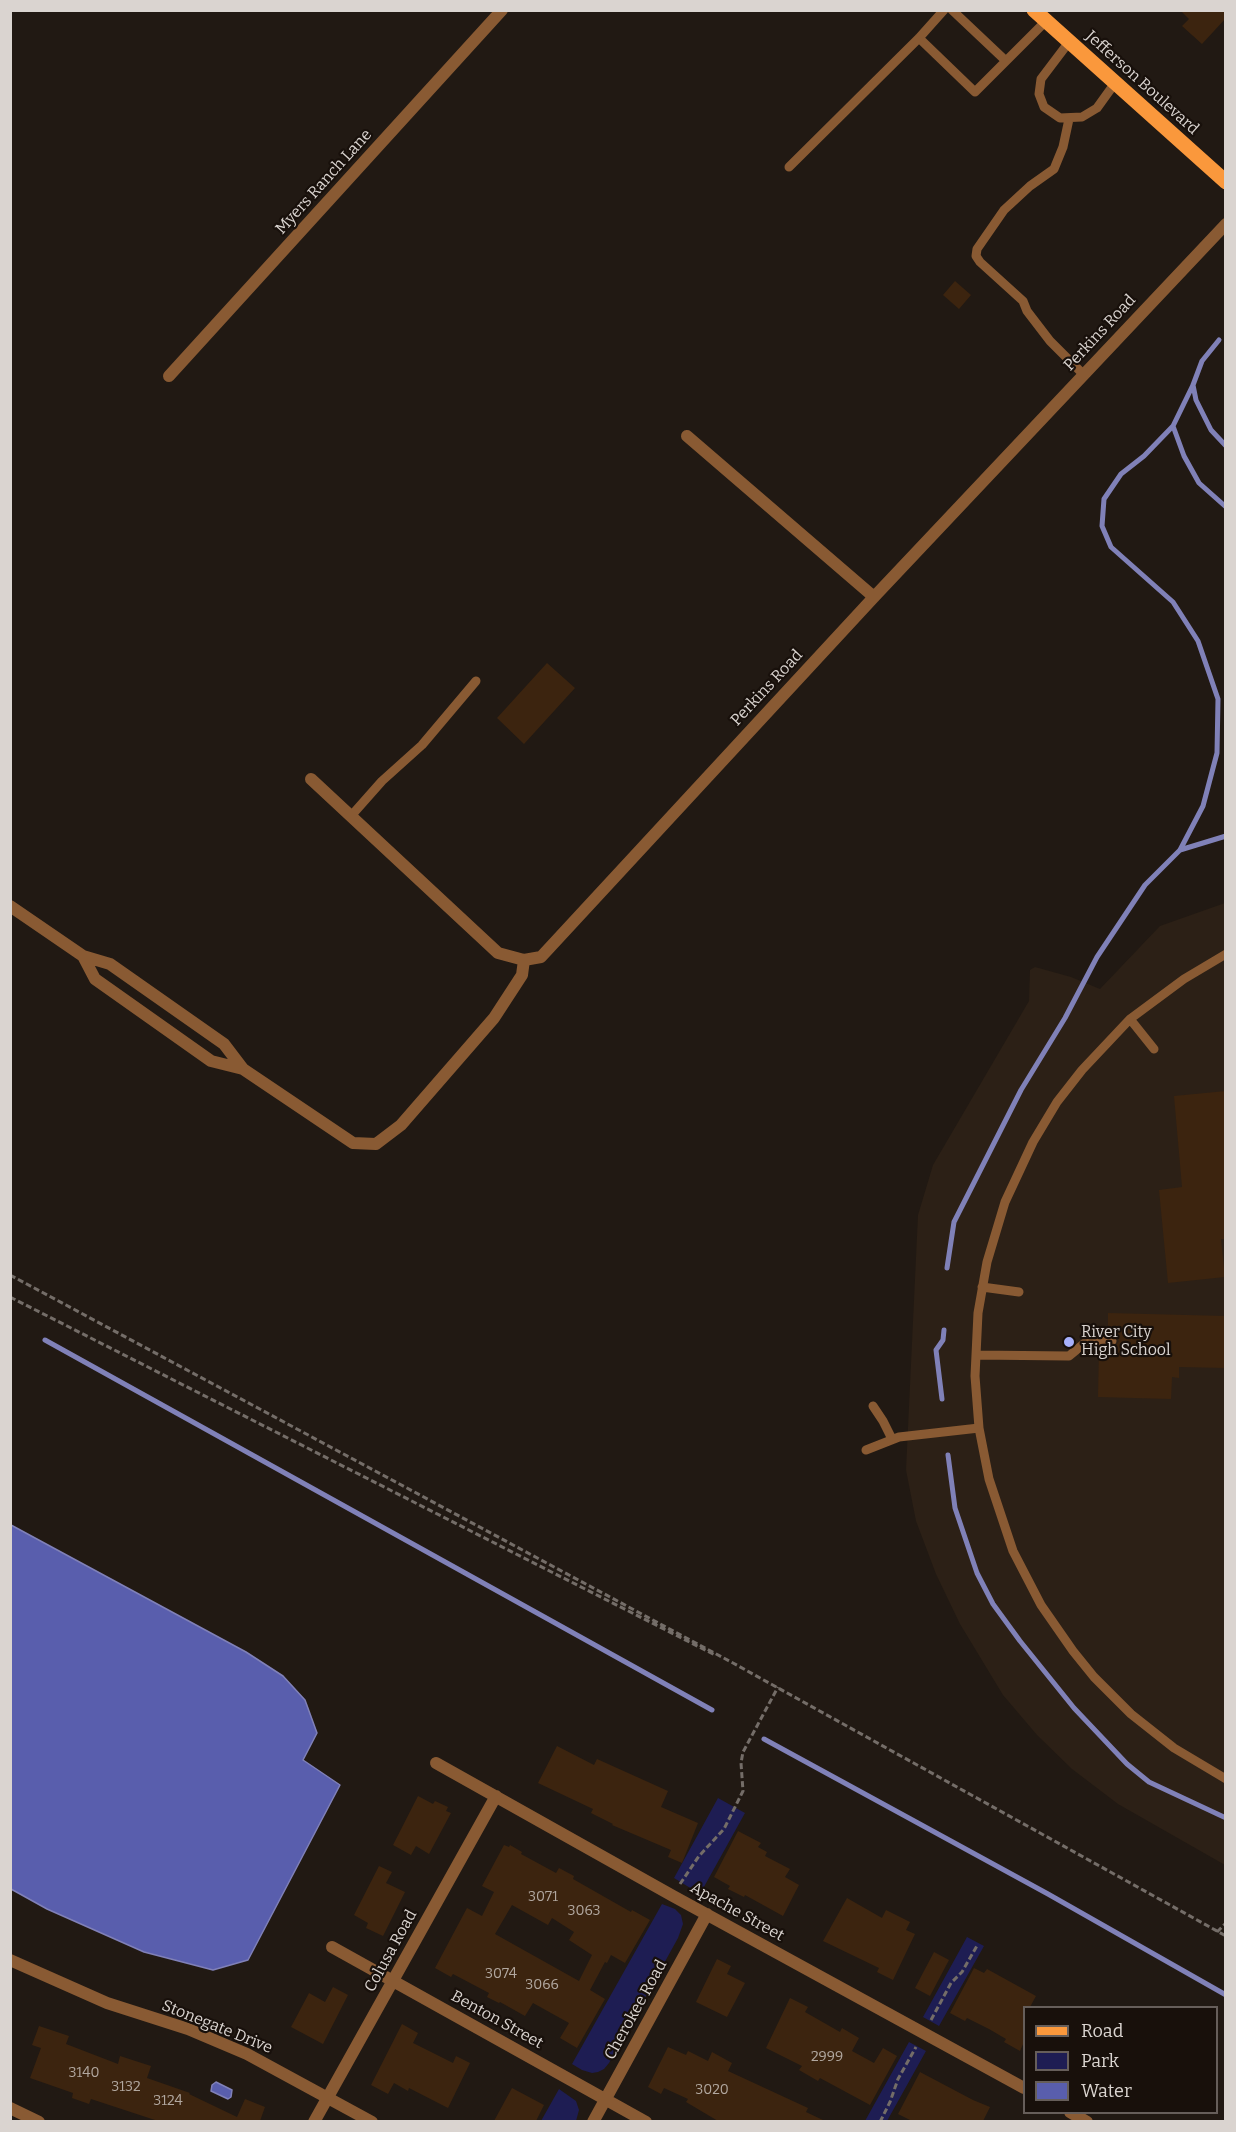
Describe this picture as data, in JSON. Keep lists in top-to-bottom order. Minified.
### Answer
{"streets":{"main road":["Jefferson Boulevard"],"street":["Myers Ranch Lane","Perkins Road","Apache Street","Colusa Road","Cherokee Road","Benton Street","Stonegate Drive"]},"crossings":[["Apache Street","Colusa Road"],["Apache Street","Cherokee Road"],["Colusa Road","Benton Street"],["Colusa Road","Stonegate Drive"],["Cherokee Road","Benton Street"]],"places":["River City High School"],"house_numbers":["3071","3063","3074","3066","2999","3140","3132","3020","3124"],"legend":["Road","Park","Water"]}
